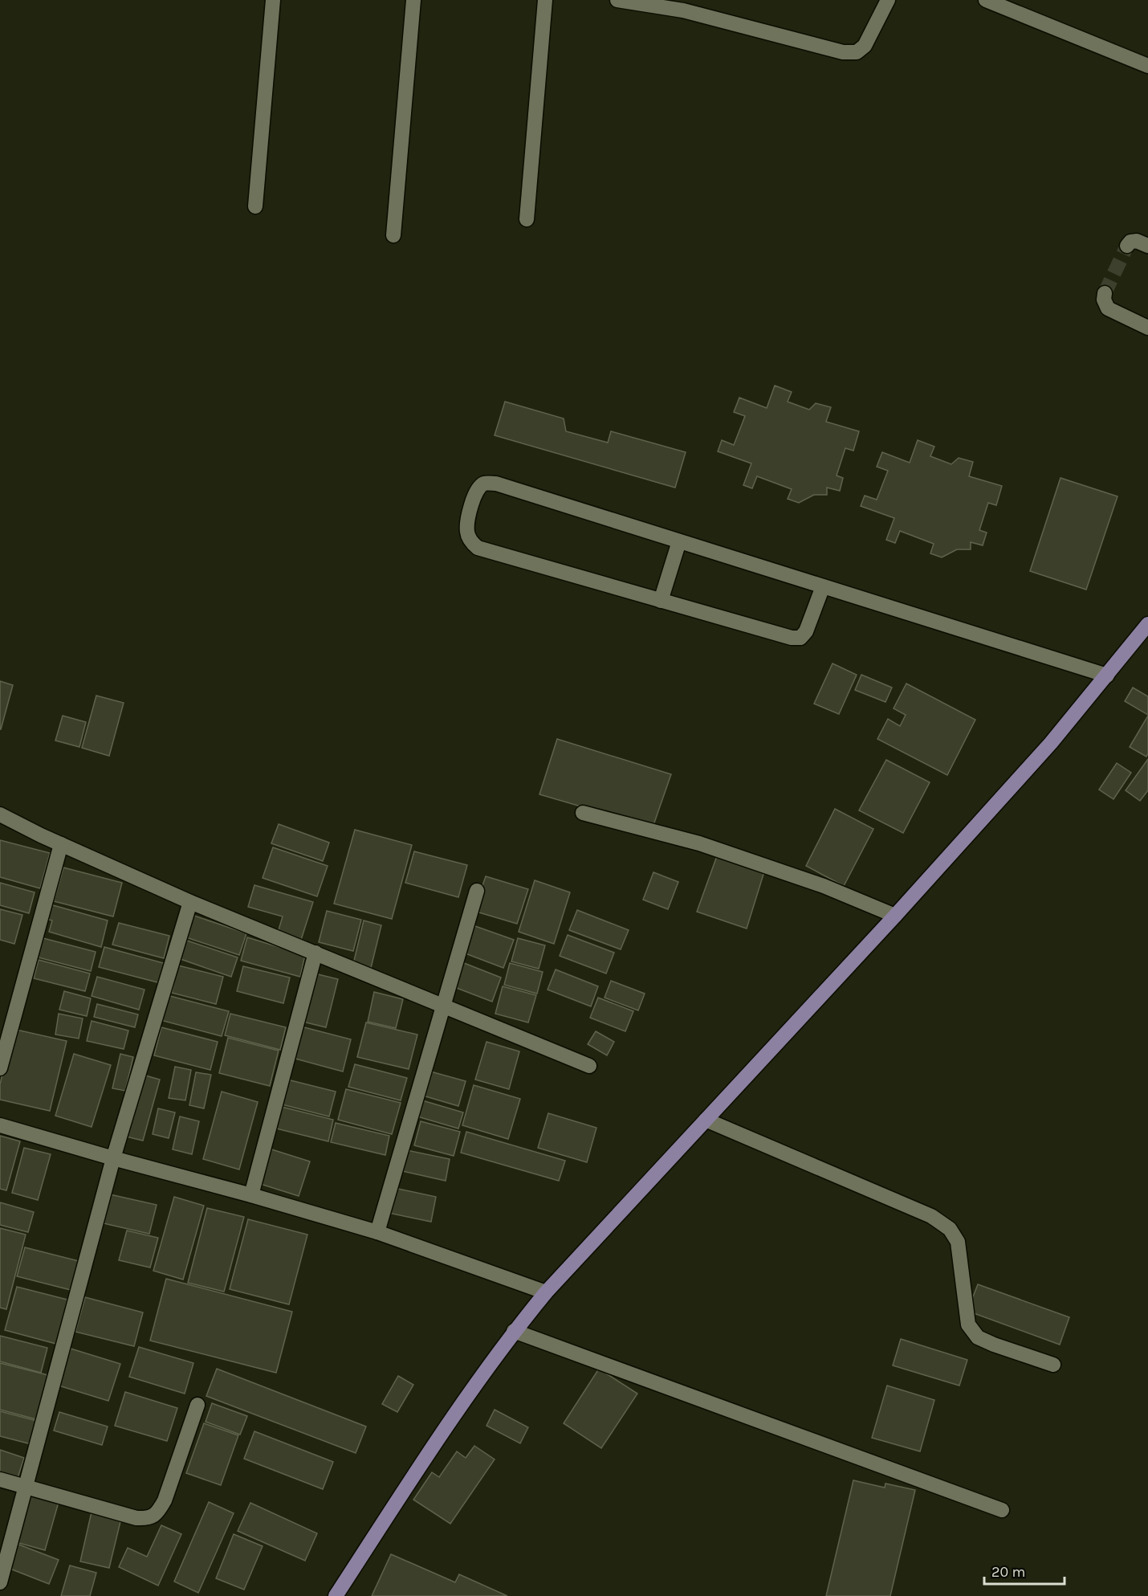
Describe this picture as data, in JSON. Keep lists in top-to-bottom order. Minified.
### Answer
{"scale_bar":"20 m"}
